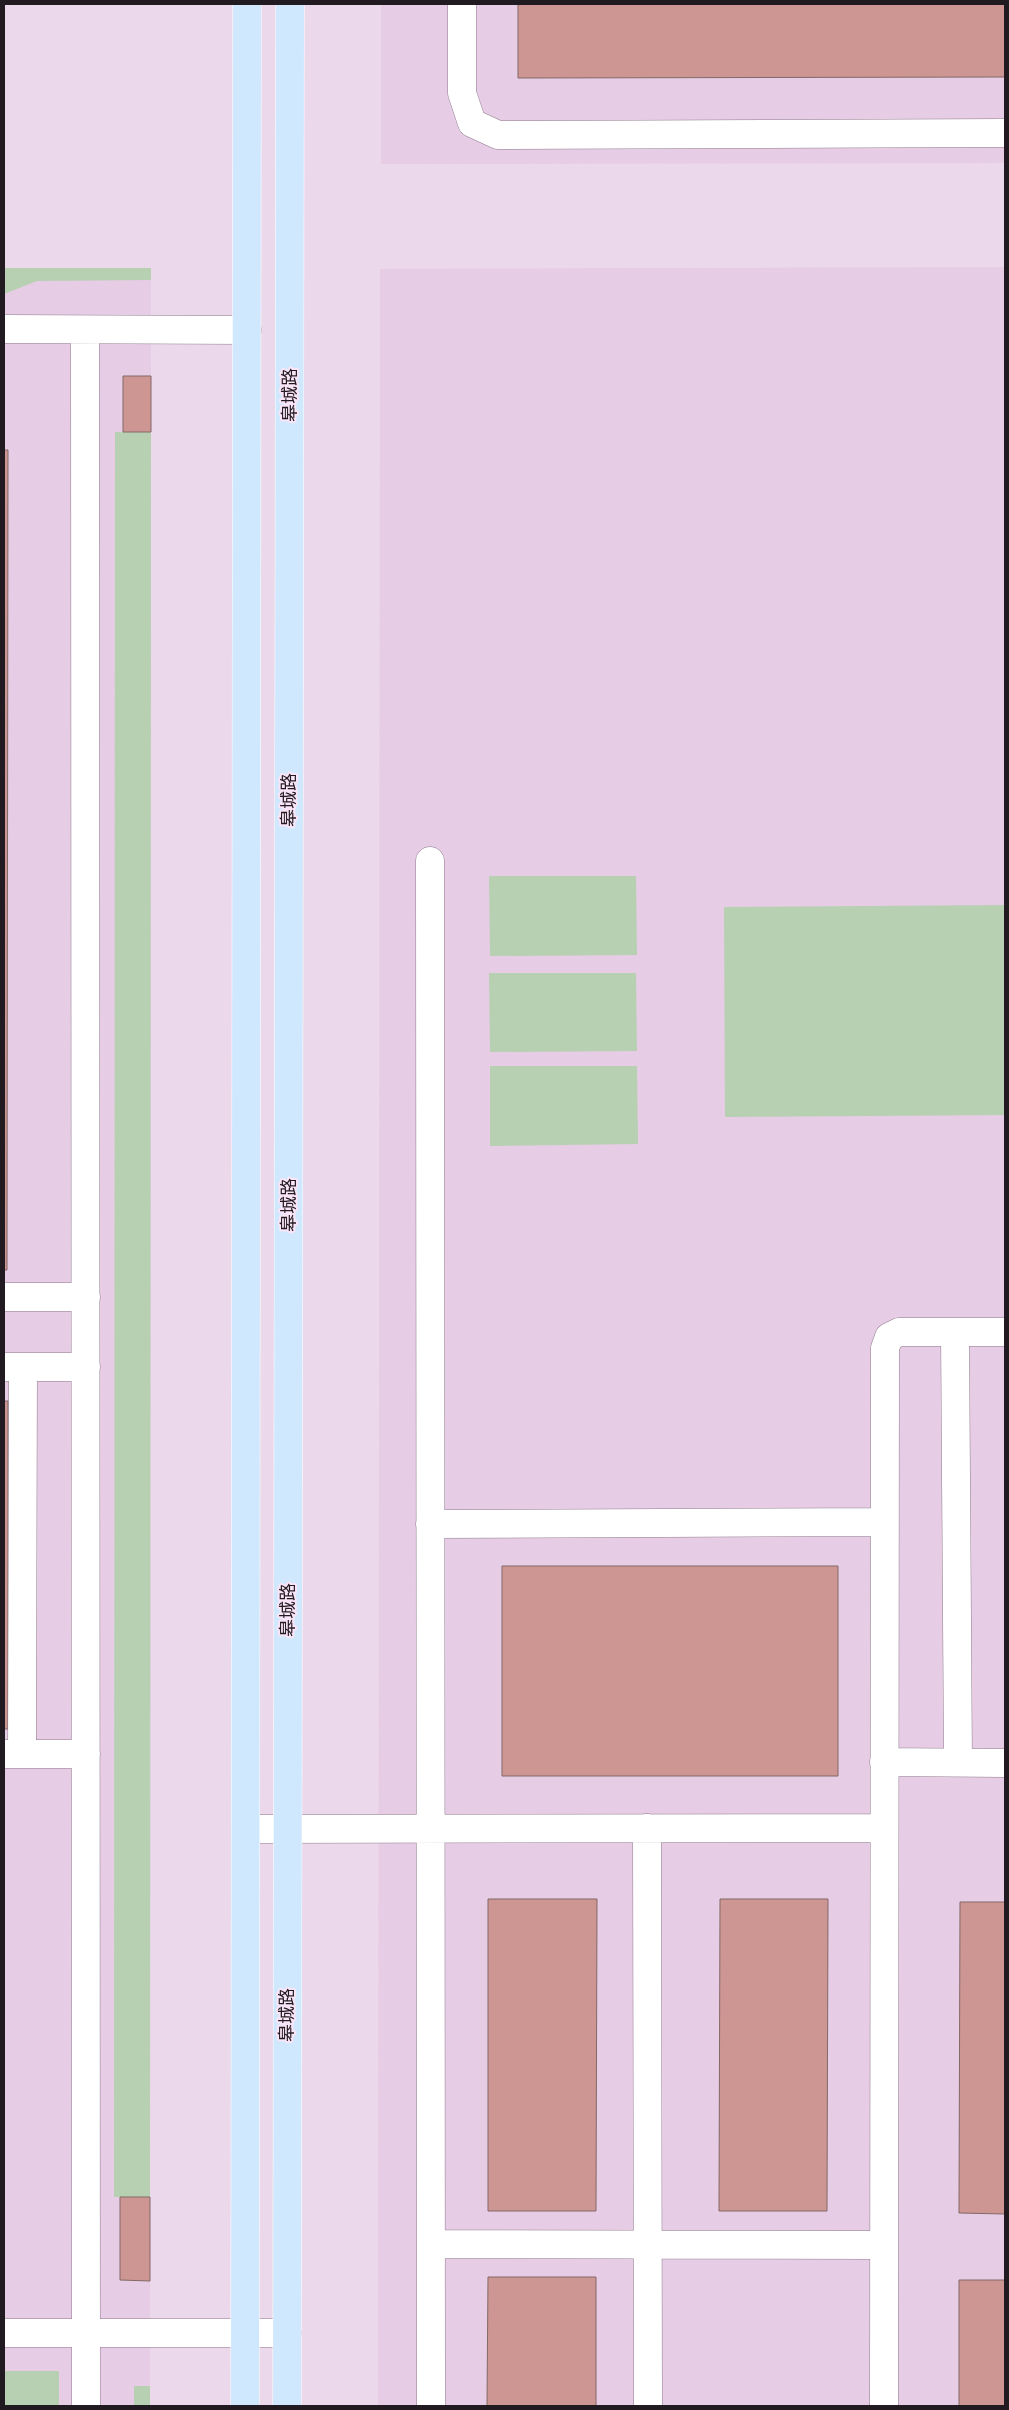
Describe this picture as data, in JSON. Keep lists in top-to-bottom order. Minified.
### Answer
{"streets":{"main road":["皋城路"]}}
